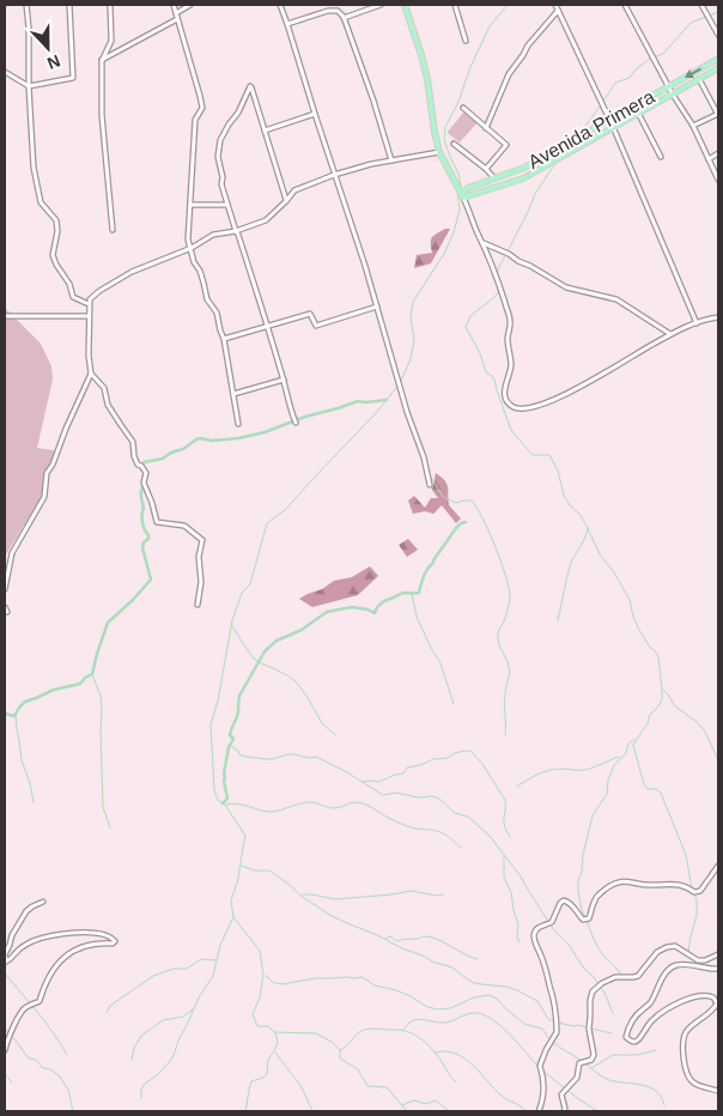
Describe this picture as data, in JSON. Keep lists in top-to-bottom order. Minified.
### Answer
{"streets":{"main road":["Avenida Primera"]},"north":"bottom"}
